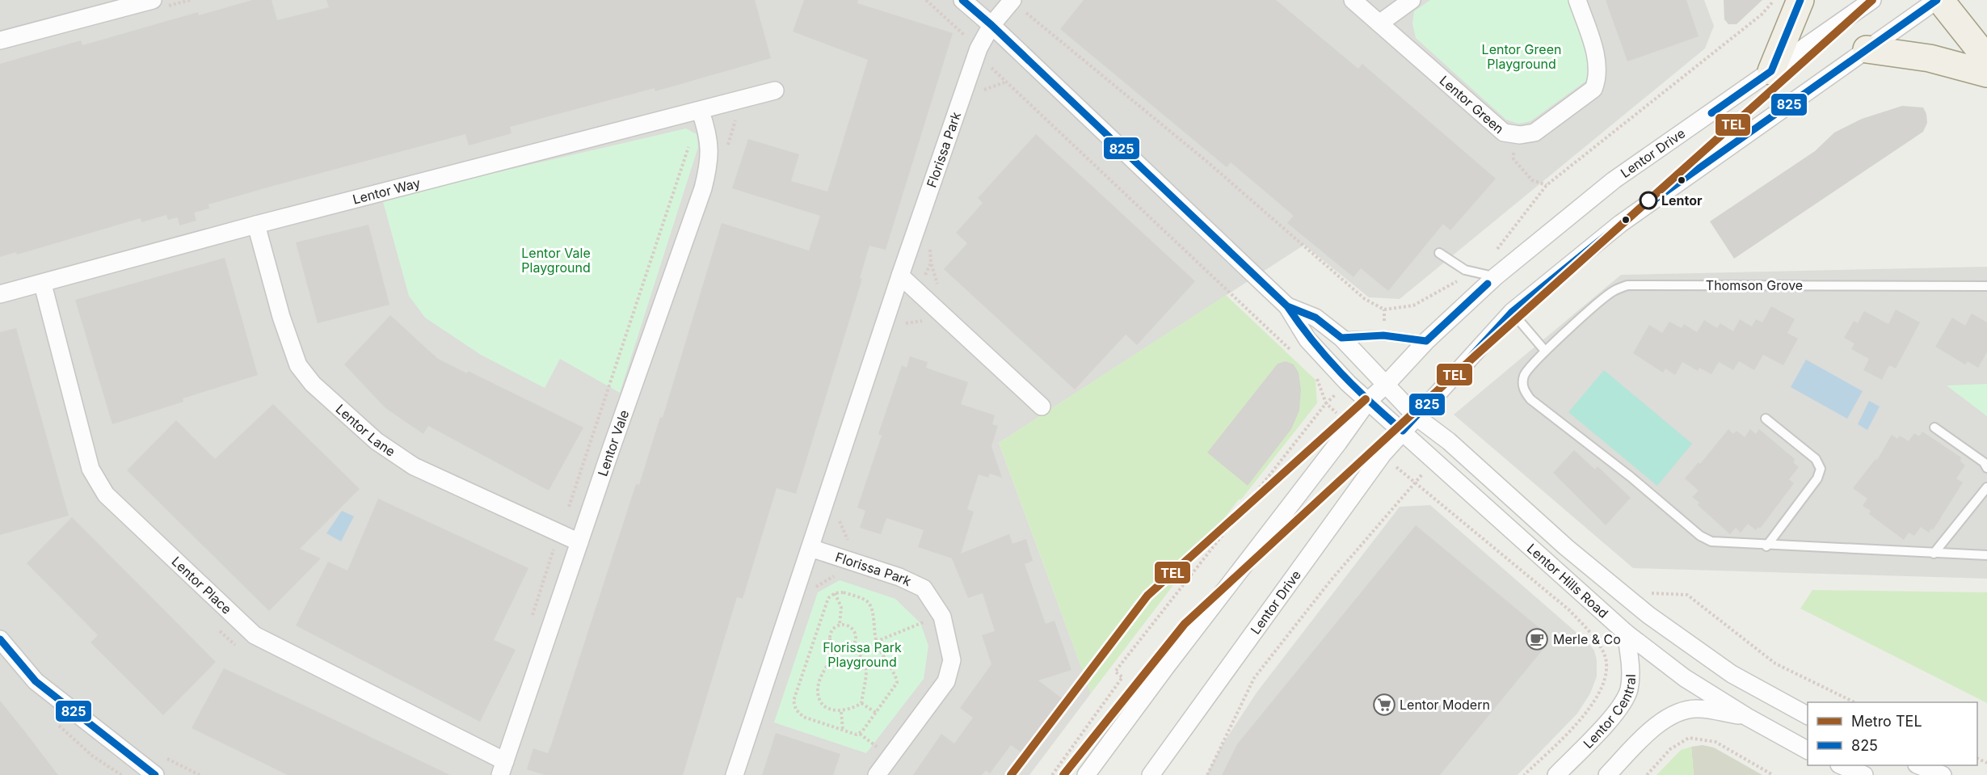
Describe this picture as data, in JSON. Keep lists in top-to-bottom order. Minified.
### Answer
{"streets":{"street":["Lentor Green","Florissa Park","Lentor Drive","Lentor Way","Lentor Lane","Lentor Vale","Lentor Hills Road","Lentor Place","Lentor Central"],"lane":["Thomson Grove"]},"crossings":[["Lentor Drive","Lentor Hills Road"],["Lentor Way","Lentor Lane"],["Lentor Way","Lentor Vale"],["Lentor Way","Lentor Place"],["Lentor Lane","Lentor Vale"],["Lentor Vale","Lentor Place"],["Lentor Hills Road","Lentor Central"]],"parks":["Lentor Green Playground","Lentor Vale Playground","Florissa Park Playground"],"places":{"other":["Lentor"],"cafe":["Merle & Co"],"supermarket":["Lentor Modern"]},"lines":["metro line TEL","transit line 825"],"legend":["Metro TEL","825"]}
